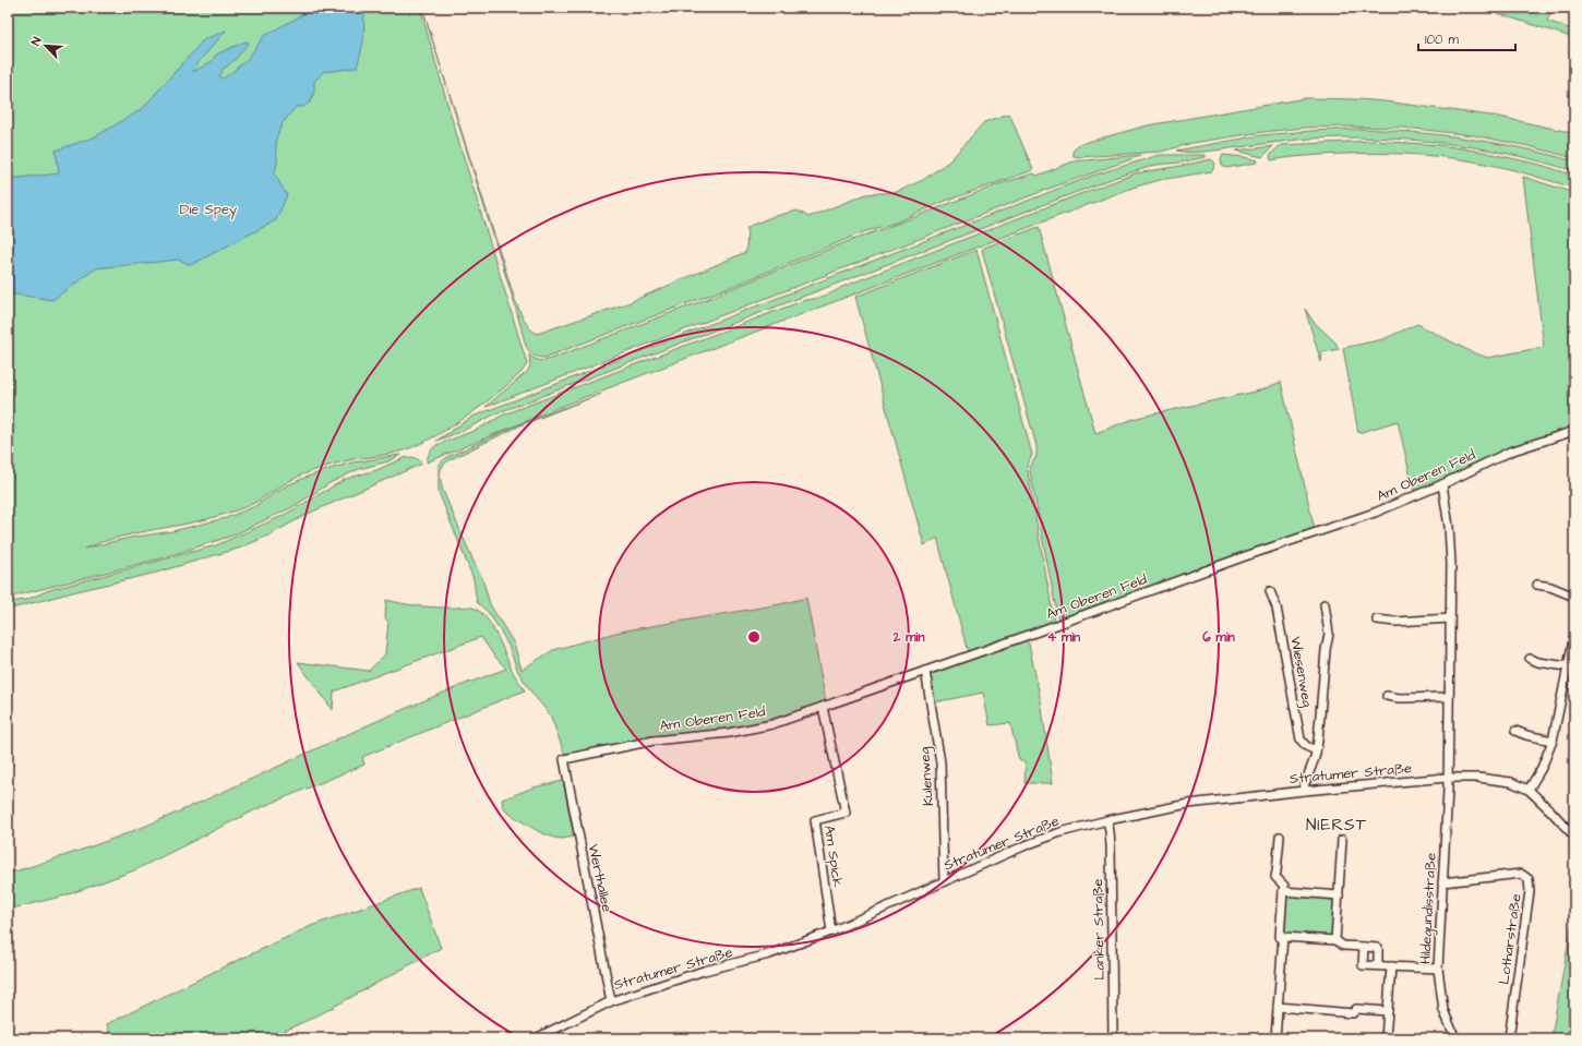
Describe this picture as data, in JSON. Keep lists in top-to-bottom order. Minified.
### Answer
{"streets":{"street":["Am Oberen Feld","Wiesenweg","Stratumer Straße","Kulenweg","Am Spick","Werthallee","Hildegundisstraße","Lanker Straße","Lotharstraße"]},"crossings":[["Am Oberen Feld","Kulenweg"],["Am Oberen Feld","Am Spick"],["Am Oberen Feld","Werthallee"],["Am Oberen Feld","Hildegundisstraße"],["Wiesenweg","Stratumer Straße"],["Stratumer Straße","Kulenweg"],["Stratumer Straße","Am Spick"],["Stratumer Straße","Werthallee"],["Stratumer Straße","Hildegundisstraße"],["Stratumer Straße","Lanker Straße"],["Hildegundisstraße","Lotharstraße"]],"districts":["NIERST"],"parks":["Die Spey"],"scale_bar":"100 m","north":"top left","rings":["2 min","4 min","6 min"]}
